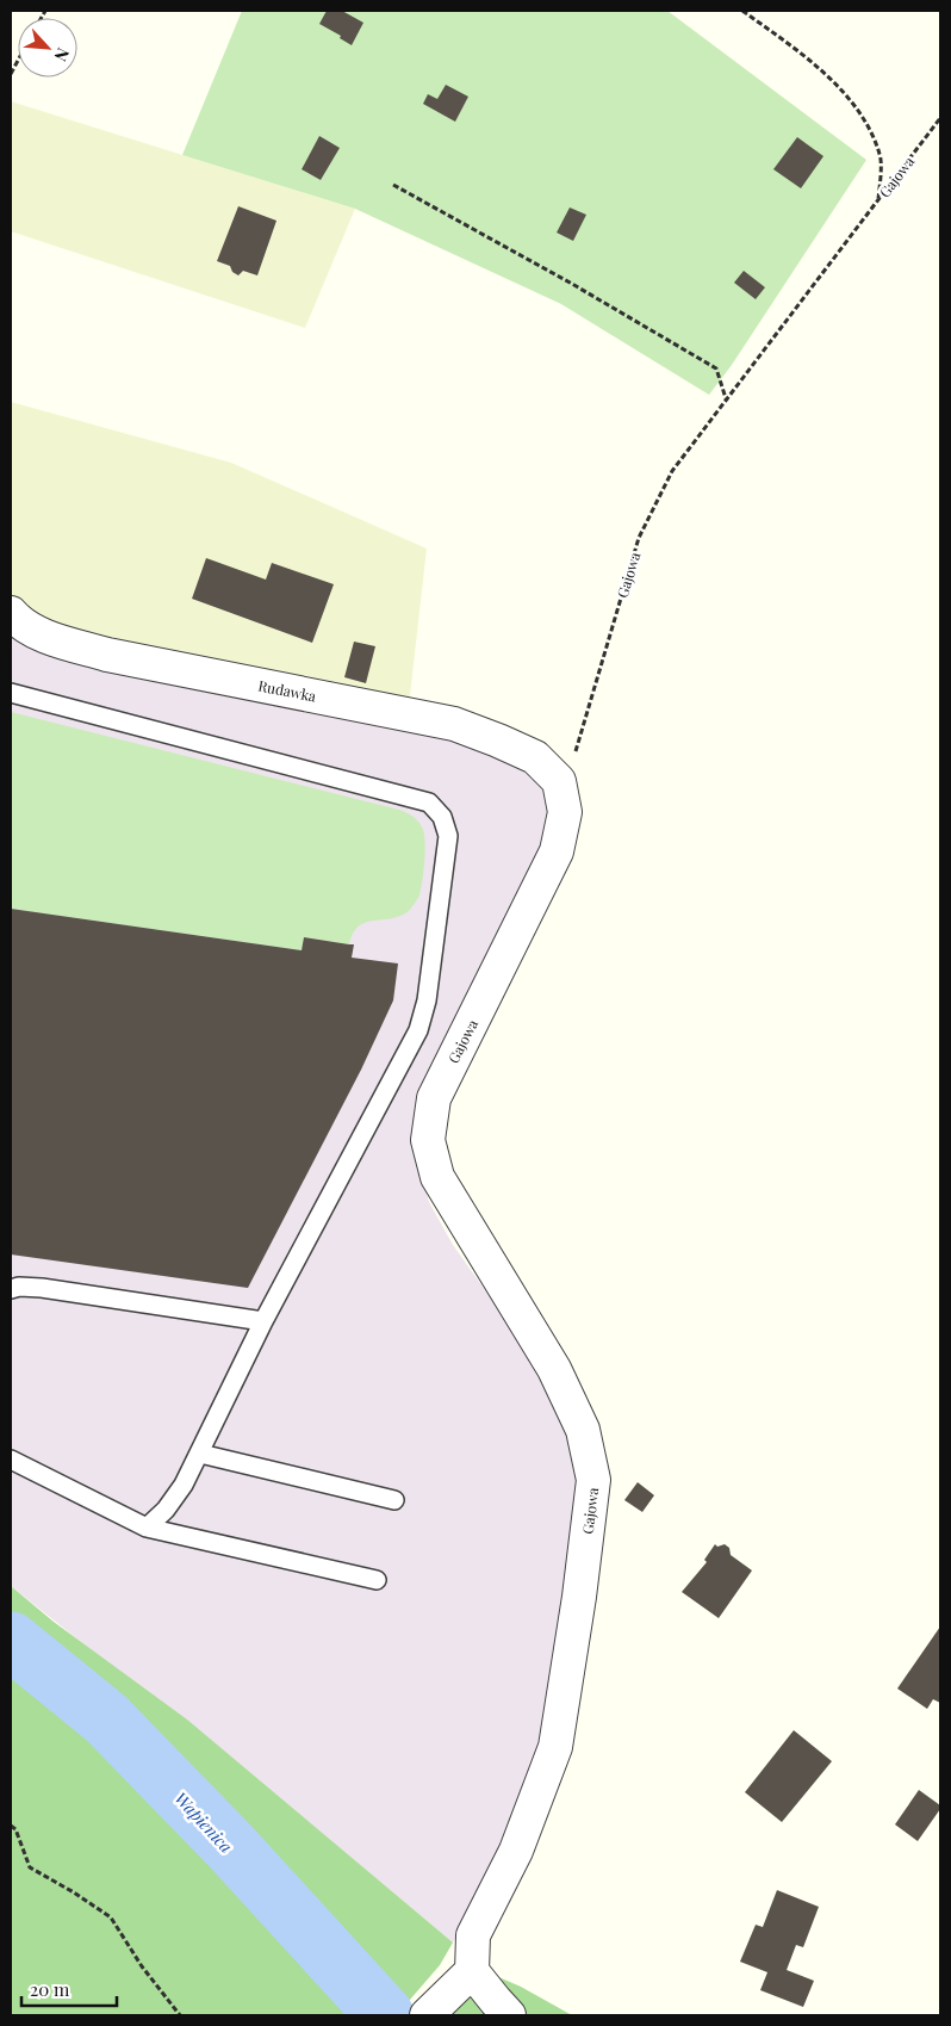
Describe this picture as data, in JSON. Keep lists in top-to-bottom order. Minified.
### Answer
{"streets":{"street":["Gajowa","Rudawka"]},"crossings":[["Gajowa","Rudawka"]],"water":["Wapienica"],"scale_bar":"20 m","north":"bottom right"}
